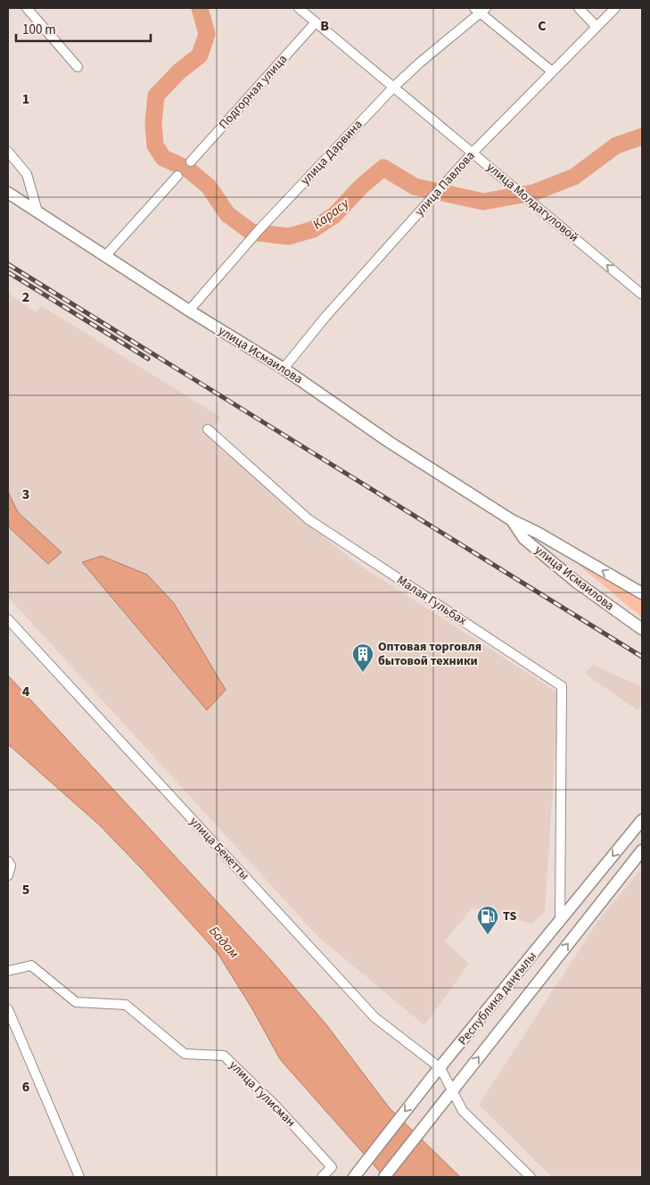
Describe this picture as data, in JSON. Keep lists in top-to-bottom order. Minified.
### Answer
{"streets":{"main road":["улица Исмаилова","Республика даңғылы"],"street":["Подгорная улица","улица Дарвина","улица Павлова","улица Молдагуловой","Малая Гульбах","улица Бекетты","улица Гулисман"]},"crossings":[["Подгорная улица","улица Молдагуловой"],["улица Дарвина","улица Молдагуловой"],["улица Дарвина","улица Исмаилова"],["улица Павлова","улица Молдагуловой"],["улица Павлова","улица Исмаилова"],["Малая Гульбах","Республика даңғылы"],["улица Бекетты","Республика даңғылы"]],"one_way":["улица Молдагуловой"],"water":["Карасу","Бадам"],"places":{"building":["Оптовая торговля бытовой техники"],"fuel station":["TS"]},"scale_bar":"100 m","grid":{"columns":["B","C"],"rows":["1","2","3","4","5","6"]}}
